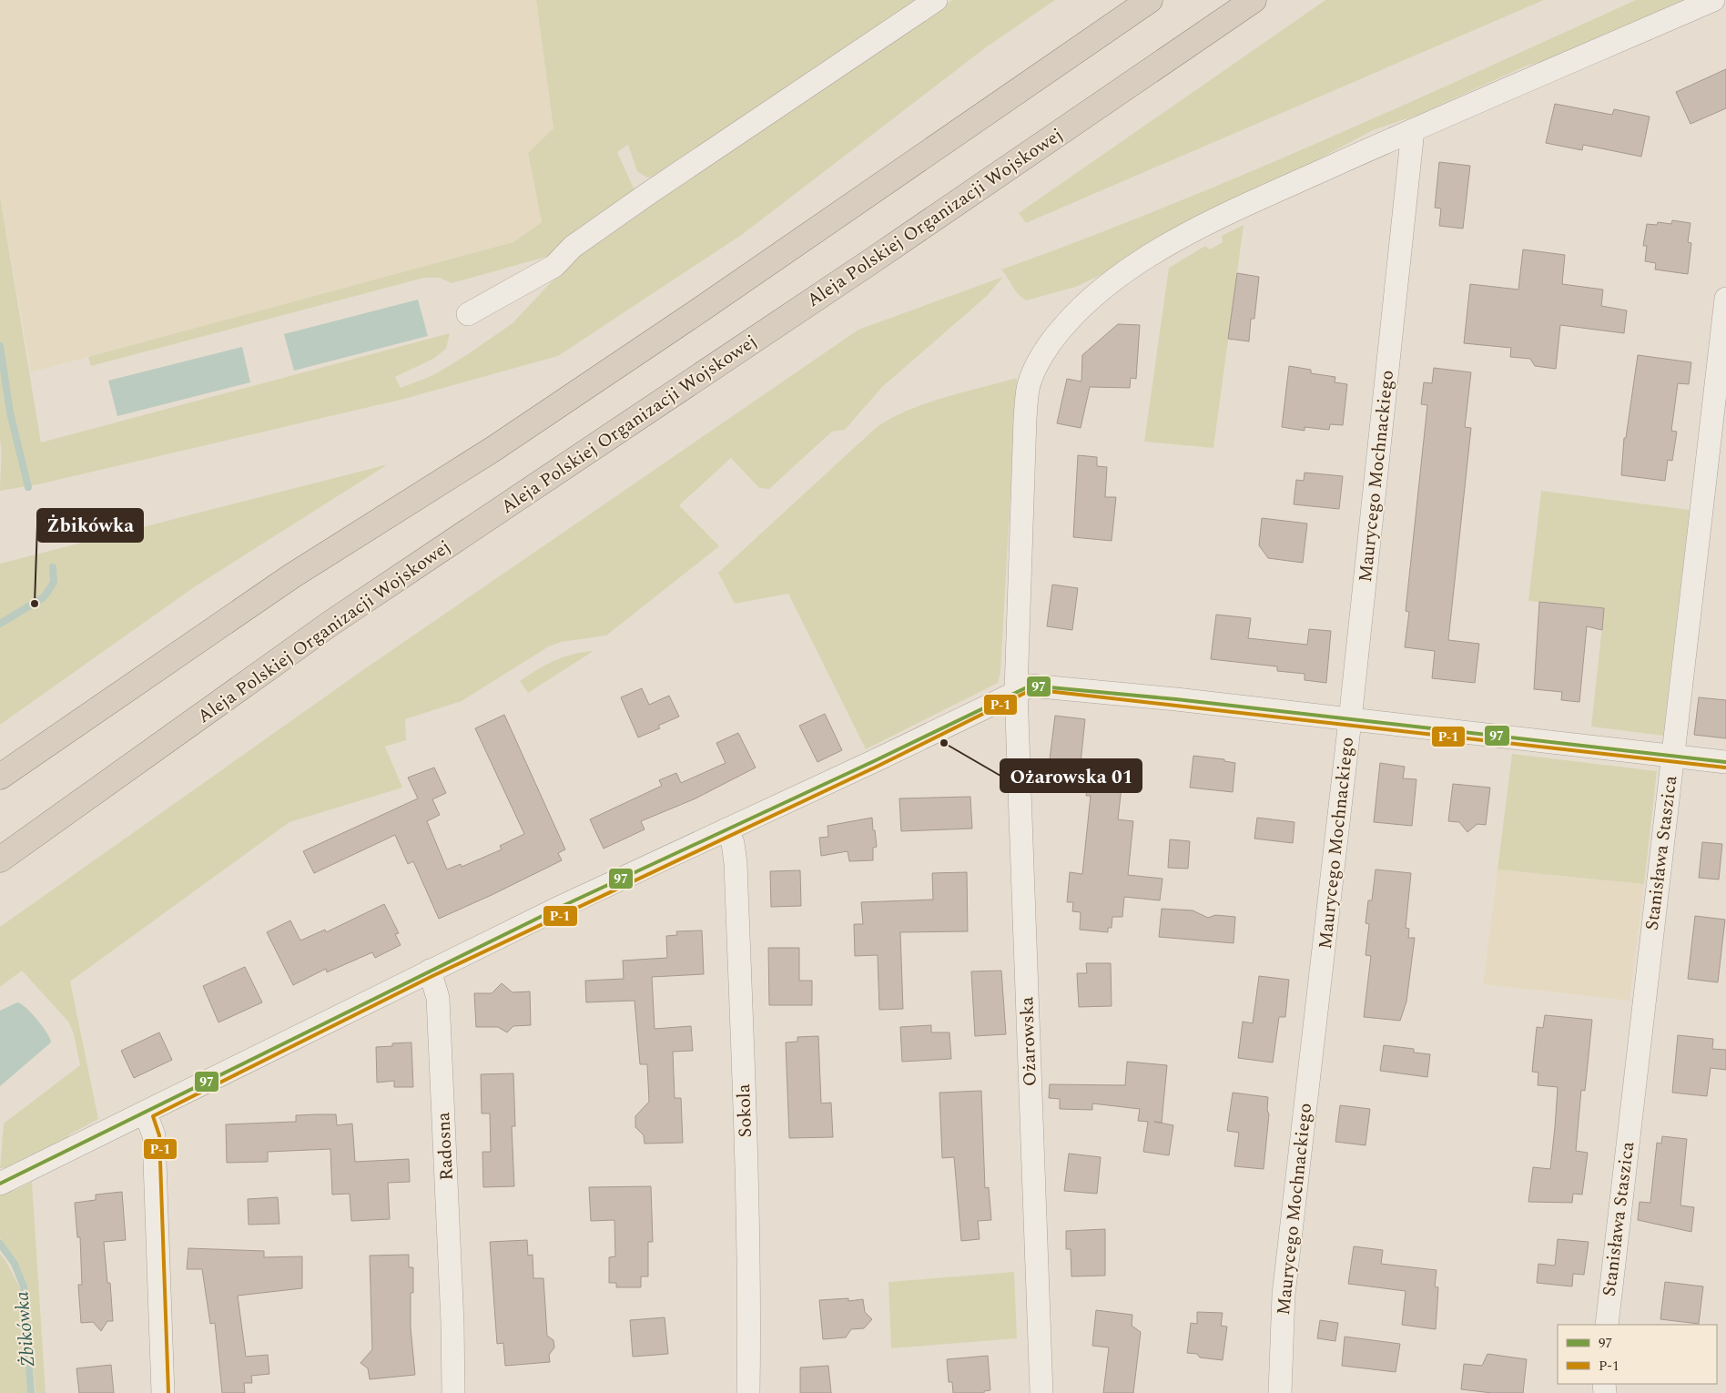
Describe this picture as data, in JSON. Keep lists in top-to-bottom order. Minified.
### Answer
{"streets":{"highway":["Aleja Polskiej Organizacji Wojskowej"],"street":["Maurycego Mochnackiego","Stanisława Staszica","Ożarowska","Sokola","Radosna"]},"crossings":[["Maurycego Mochnackiego","Ożarowska"]],"water":["Żbikówka"],"places":["Żbikówka","Ożarowska 01"],"lines":["transit line 97","transit line P-1"],"legend":["97","P-1"]}
